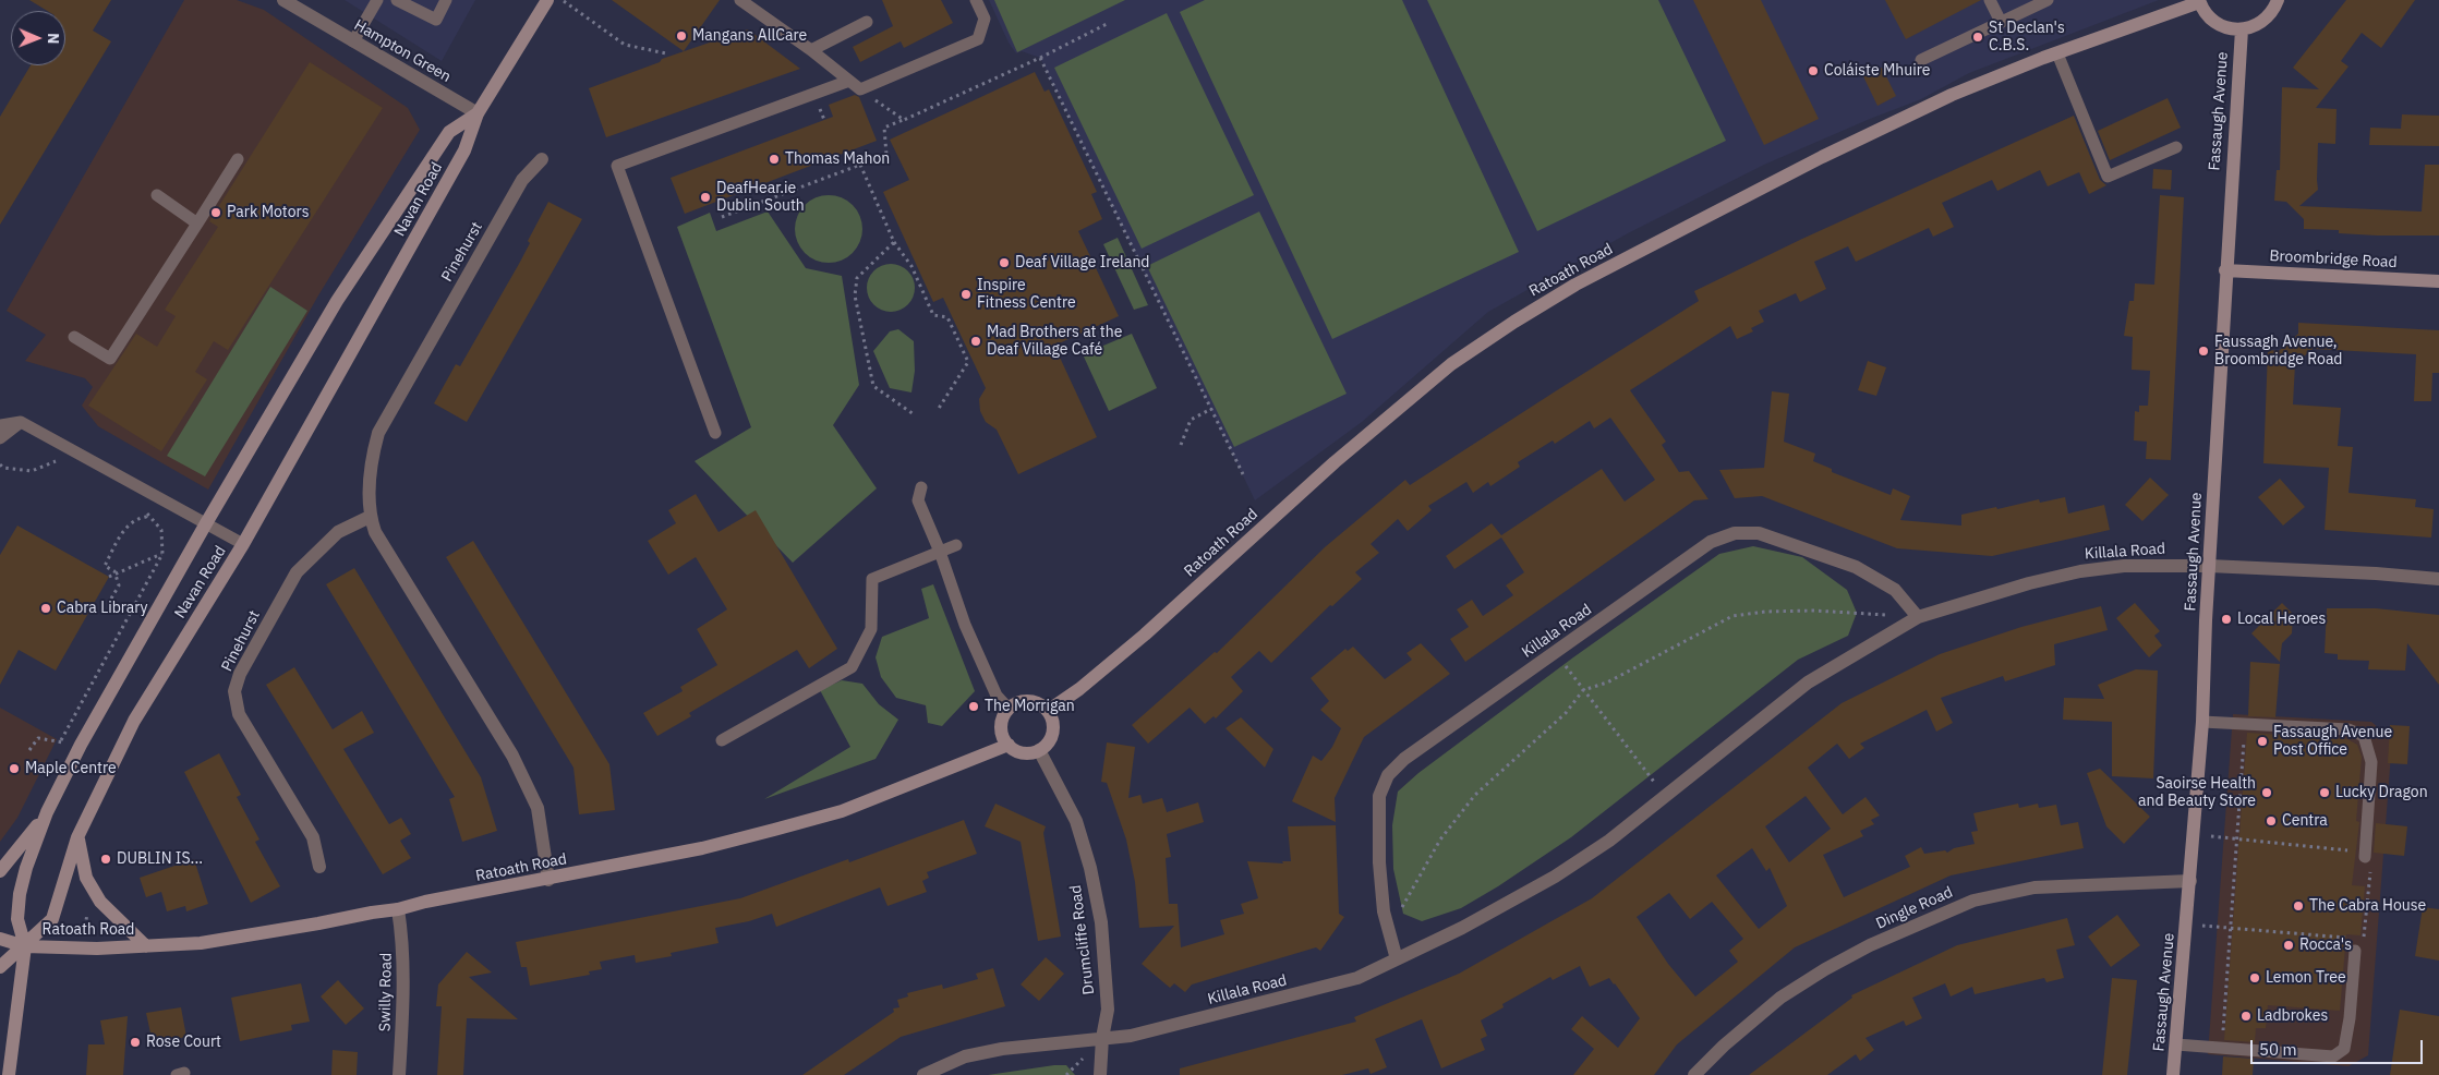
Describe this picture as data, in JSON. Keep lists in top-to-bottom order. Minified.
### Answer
{"streets":{"main road":["Fassaugh Avenue","Navan Road","Broombridge Road","Ratoath Road"],"street":["Hampton Green","Pinehurst","Killala Road","Dingle Road","Drumcliffe Road","Swilly Road"]},"crossings":[["Hampton Green","Navan Road"],["Fassaugh Avenue","Broombridge Road"],["Fassaugh Avenue","Killala Road"],["Fassaugh Avenue","Dingle Road"],["Navan Road","Ratoath Road"],["Pinehurst","Ratoath Road"],["Ratoath Road","Drumcliffe Road"],["Ratoath Road","Swilly Road"],["Killala Road","Drumcliffe Road"]],"places":["Mangans AllCare","St Declan's C.B.S.","Coláiste Mhuire","Thomas Mahon","DeafHear.ie Dublin South","Park Motors","Deaf Village Ireland","Inspire Fitness Centre","Mad Brothers at the Deaf Village Café","Faussagh Avenue, Broombridge Road","Cabra Library","Local Heroes","The Morrigan","Fassaugh Avenue Post Office","Maple Centre","Saoirse Health and Beauty Store","Lucky Dragon","Centra","DUBLIN IS...","The Cabra House","Rocca's","Lemon Tree","Ladbrokes","Rose Court"],"scale_bar":"50 m","north":"right"}
